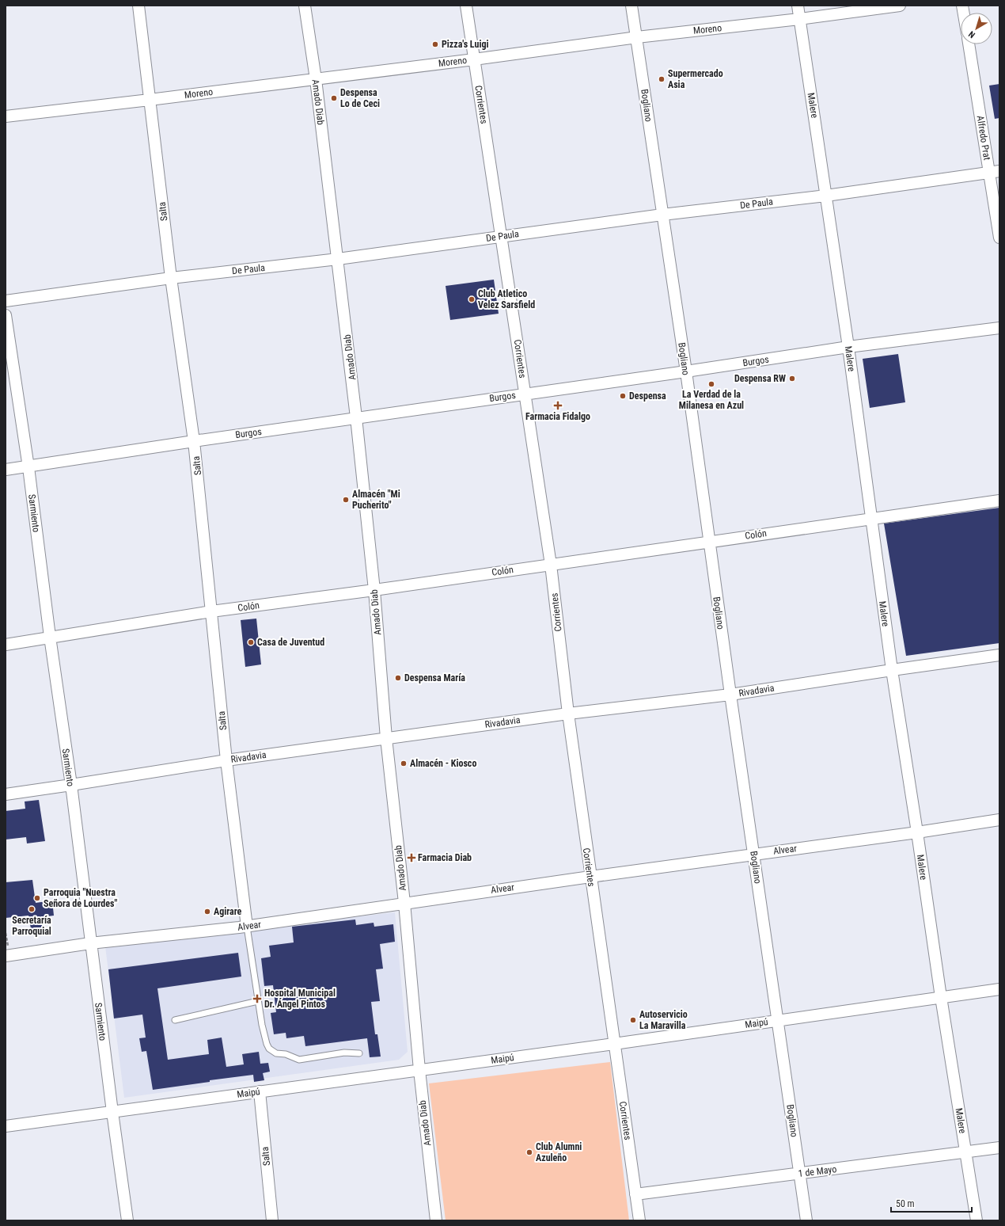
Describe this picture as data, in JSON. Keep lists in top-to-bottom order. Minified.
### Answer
{"streets":{"street":["Moreno","Amado Diab","Corrientes","Bogliano","Malere","Alfredo Prat","De Paula","Salta","Burgos","Sarmiento","Colón","Rivadavia","Alvear","Maipú","1 de Mayo"]},"crossings":[["Moreno","Amado Diab"],["Moreno","Corrientes"],["Moreno","Bogliano"],["Moreno","Malere"],["Moreno","Salta"],["Amado Diab","De Paula"],["Amado Diab","Burgos"],["Amado Diab","Colón"],["Amado Diab","Rivadavia"],["Amado Diab","Alvear"],["Amado Diab","Maipú"],["Corrientes","De Paula"],["Corrientes","Burgos"],["Corrientes","Colón"],["Corrientes","Rivadavia"],["Corrientes","Alvear"],["Corrientes","Maipú"],["Corrientes","1 de Mayo"],["Bogliano","De Paula"],["Bogliano","Burgos"],["Bogliano","Colón"],["Bogliano","Rivadavia"],["Bogliano","Alvear"],["Bogliano","Maipú"],["Bogliano","1 de Mayo"],["Malere","De Paula"],["Malere","Burgos"],["Malere","Colón"],["Malere","Rivadavia"],["Malere","Alvear"],["Malere","Maipú"],["Malere","1 de Mayo"],["Alfredo Prat","De Paula"],["De Paula","Salta"],["Salta","Burgos"],["Salta","Colón"],["Salta","Rivadavia"],["Salta","Alvear"],["Salta","Maipú"],["Burgos","Sarmiento"],["Sarmiento","Colón"],["Sarmiento","Rivadavia"],["Sarmiento","Alvear"],["Sarmiento","Maipú"]],"places":{"other":["Pizza's Luigi","Supermercado Asia","Despensa Lo de Ceci","Club Atletico Velez Sarsfield","Despensa RW","La Verdad de la Milanesa en Azul","Despensa","Almacén \"Mi Pucherito\"","Casa de Juventud","Despensa María","Almacén - Kiosco","Parroquia \"Nuestra Señora de Lourdes\"","Secretaría Parroquial","Agirare","Autoservicio La Maravilla","Club Alumni Azuleño"],"health":["Farmacia Fidalgo","Farmacia Diab","Hospital Municipal Dr. Ángel Pintos"]},"scale_bar":"50 m","north":"bottom left"}
